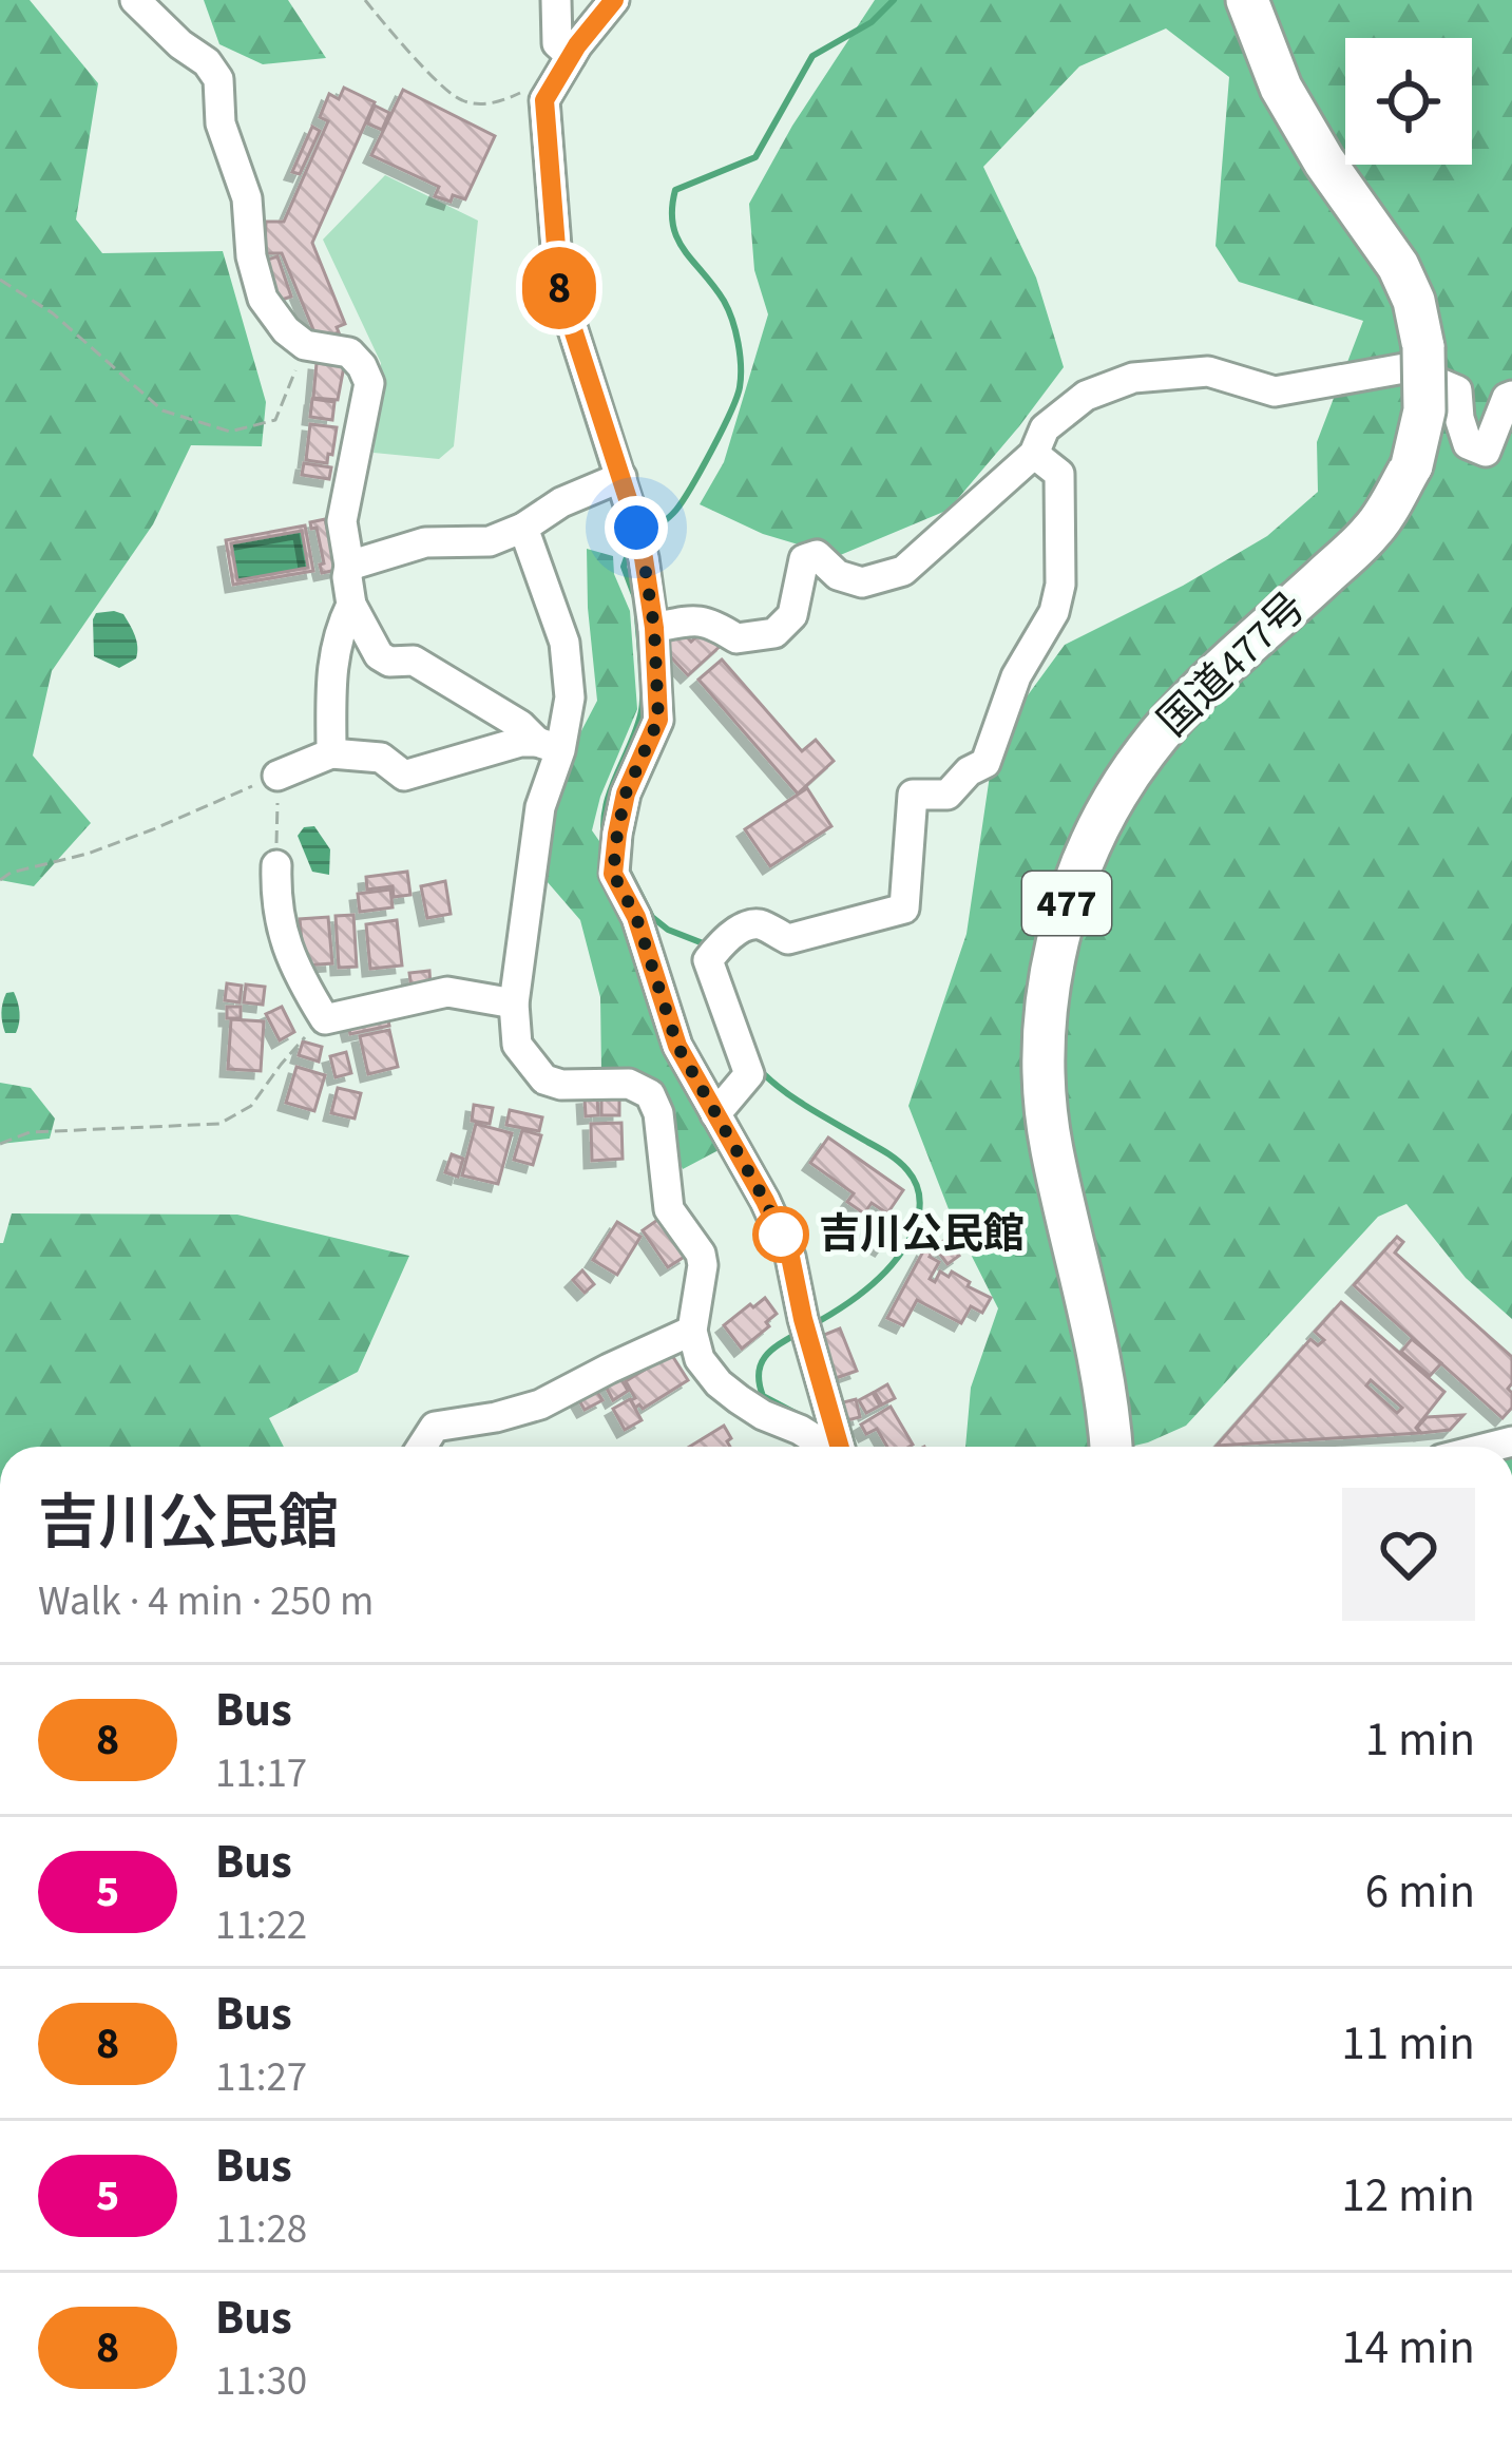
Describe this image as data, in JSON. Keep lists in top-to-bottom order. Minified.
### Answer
{"streets":{"highway":["国道477号","477"]},"places":["吉川公民館"],"lines":["bus line 8"],"page":{"on_map":"8","heading":["吉川公民館","Walk · 4 min · 250 m"],"list":[{"mark":"8","name":"Bus","note":"11:17","value":"1 min"},{"mark":"5","name":"Bus","note":"11:22","value":"6 min"},{"mark":"8","name":"Bus","note":"11:27","value":"11 min"},{"mark":"5","name":"Bus","note":"11:28","value":"12 min"},{"mark":"8","name":"Bus","note":"11:30","value":"14 min"}]}}
